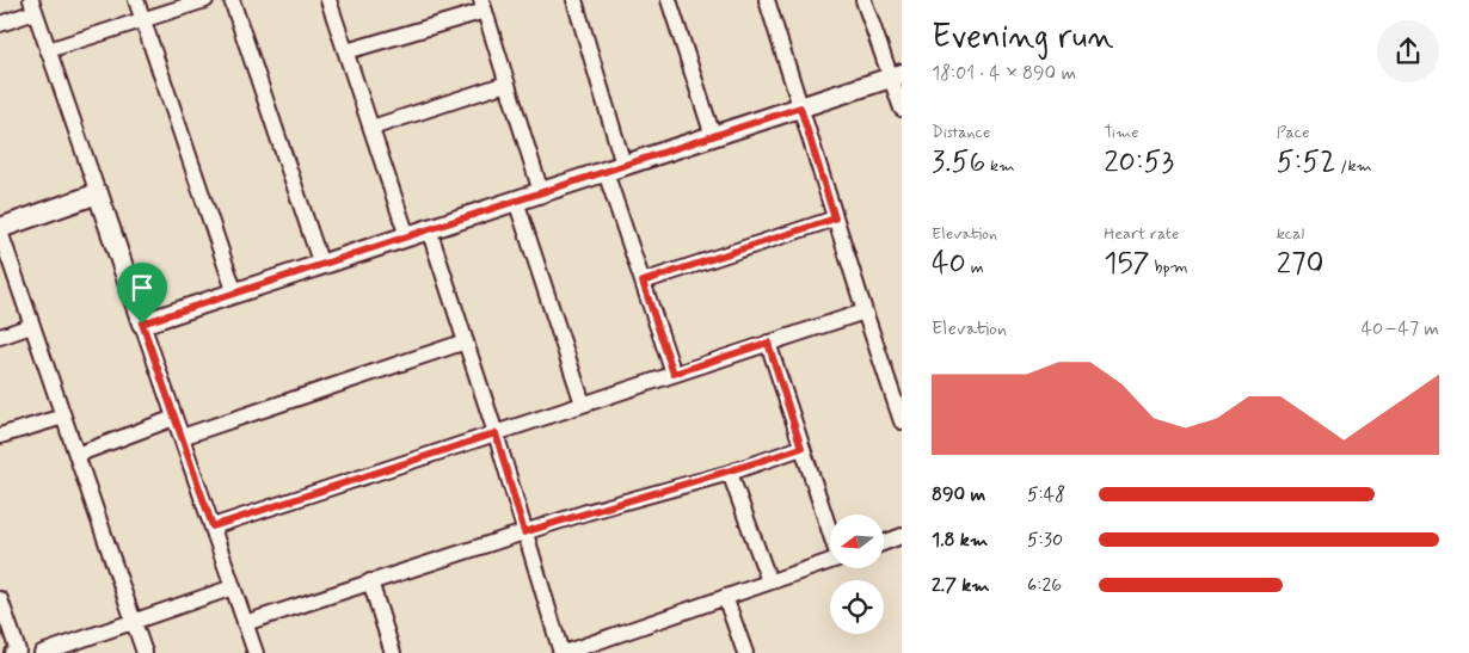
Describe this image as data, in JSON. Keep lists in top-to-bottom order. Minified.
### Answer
{"north":"left","page":{"heading":["Evening run","18:01 · 4 × 890 m"],"stats":[["Distance","3.56 km"],["Time","20:53"],["Pace","5:52 /km"],["Elevation","40 m"],["Heart rate","157 bpm"],["kcal","270"]],"chart":["Elevation","40–47 m"],"list":[{"name":"890 m","note":"5:48"},{"name":"1.8 km","note":"5:30"},{"name":"2.7 km","note":"6:26"}]}}
